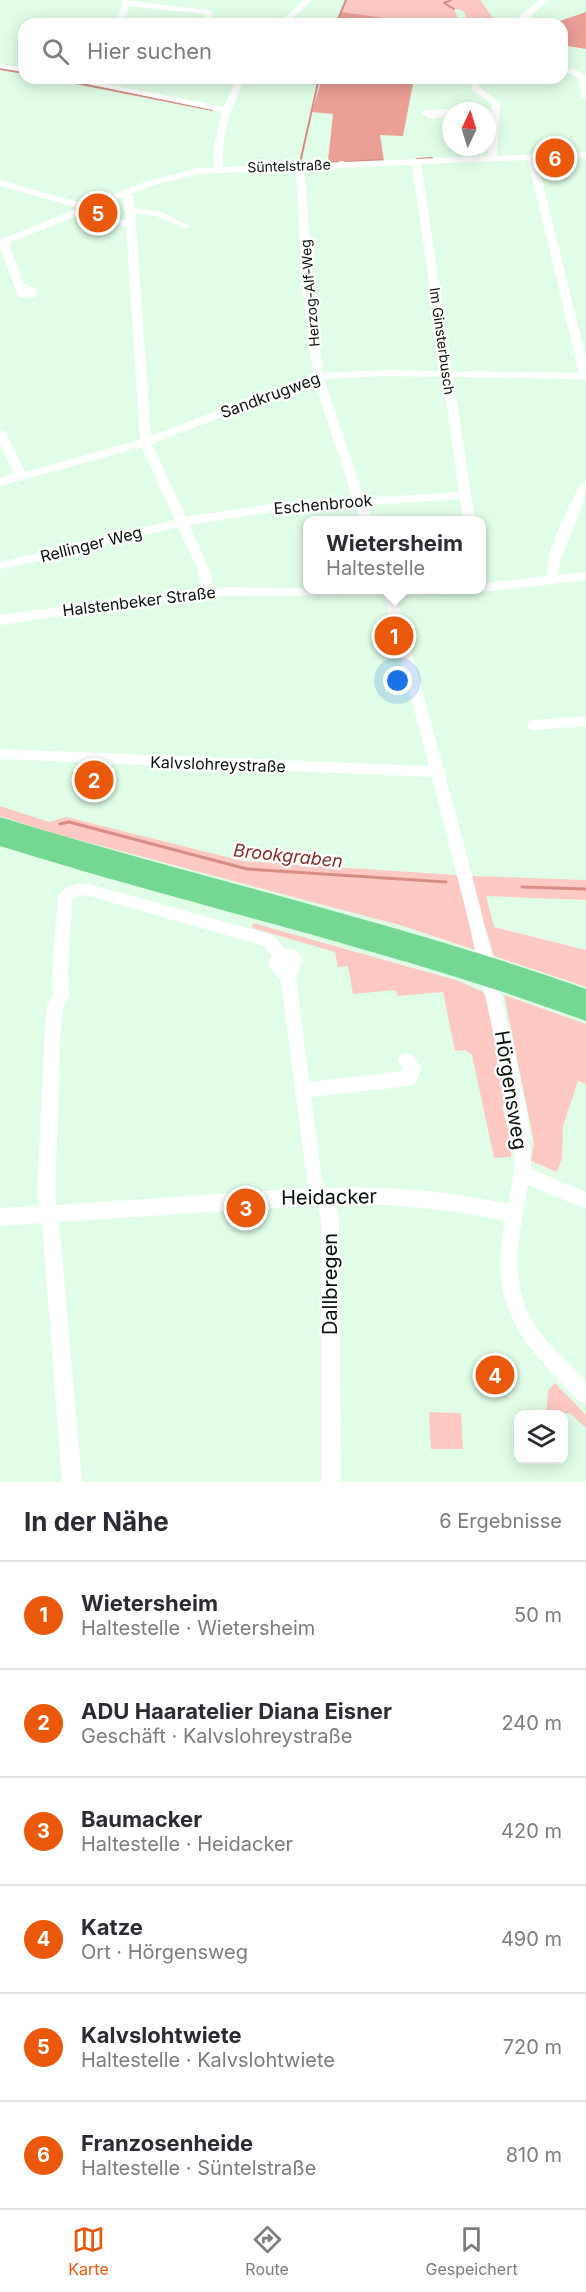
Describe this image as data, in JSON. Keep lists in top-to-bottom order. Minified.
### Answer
{"streets":{"street":["Süntelstraße","Herzog-Alf-Weg","Im Ginsterbusch","Sandkrugweg","Eschenbrook","Rellinger Weg","Halstenbeker Straße","Kalvslohreystraße","Hörgensweg","Heidacker","Dallbregen"]},"crossings":[["Süntelstraße","Herzog-Alf-Weg"],["Süntelstraße","Im Ginsterbusch"],["Herzog-Alf-Weg","Sandkrugweg"],["Herzog-Alf-Weg","Eschenbrook"],["Im Ginsterbusch","Sandkrugweg"],["Im Ginsterbusch","Eschenbrook"],["Eschenbrook","Rellinger Weg"],["Kalvslohreystraße","Hörgensweg"],["Hörgensweg","Heidacker"],["Heidacker","Dallbregen"]],"water":["Brookgraben"],"north":"top","page":{"search":"Hier suchen","pins":["6","5","1","2","3","4"],"popup":["Wietersheim","Haltestelle"],"heading":["In der Nähe","6 Ergebnisse"],"list":[{"mark":"1","name":"Wietersheim","note":"Haltestelle · Wietersheim","value":"50 m"},{"mark":"2","name":"ADU Haaratelier Diana Eisner","note":"Geschäft · Kalvslohreystraße","value":"240 m"},{"mark":"3","name":"Baumacker","note":"Haltestelle · Heidacker","value":"420 m"},{"mark":"4","name":"Katze","note":"Ort · Hörgensweg","value":"490 m"},{"mark":"5","name":"Kalvslohtwiete","note":"Haltestelle · Kalvslohtwiete","value":"720 m"},{"mark":"6","name":"Franzosenheide","note":"Haltestelle · Süntelstraße","value":"810 m"}],"nav":["Karte","Route","Gespeichert"]}}
